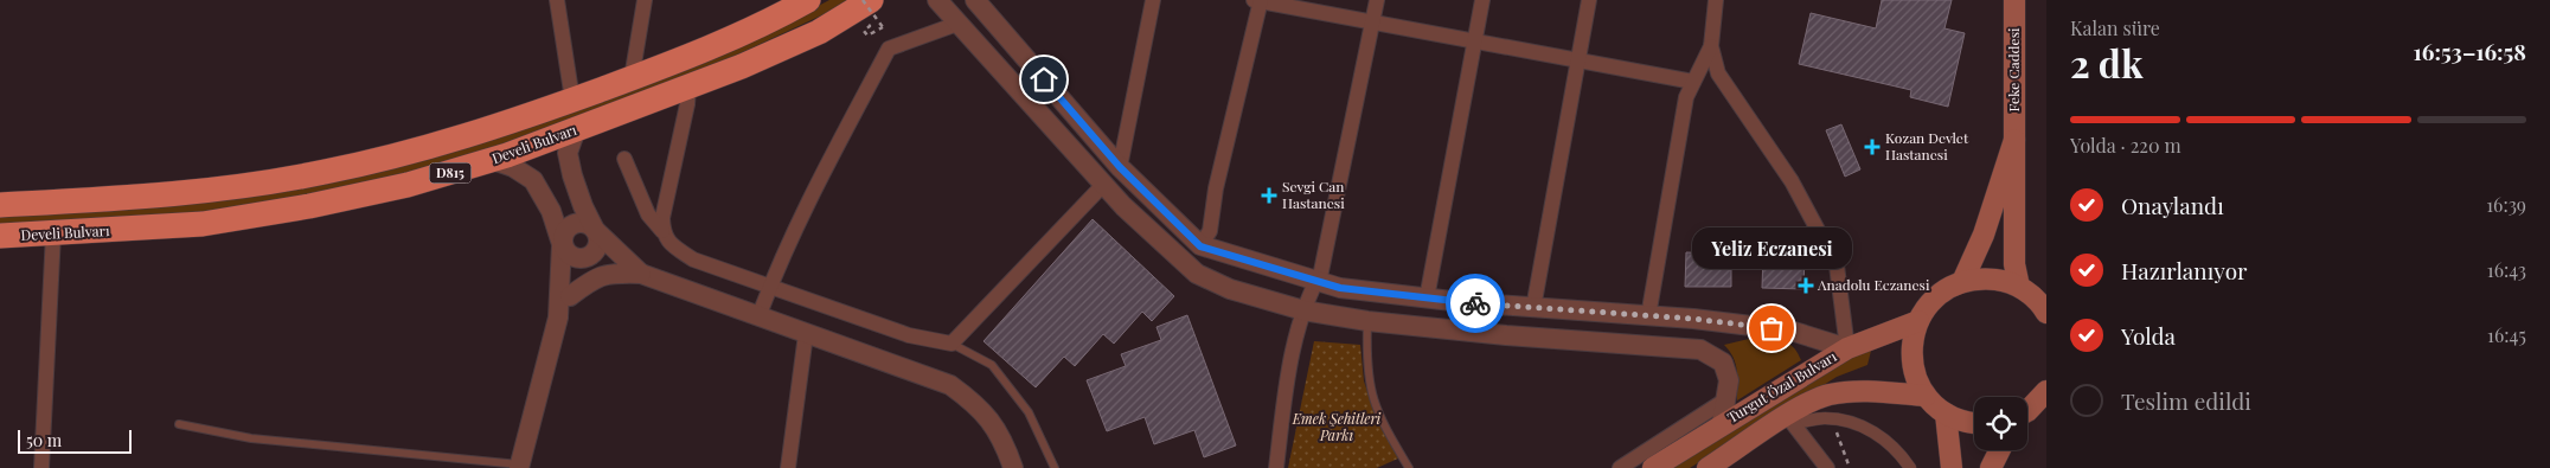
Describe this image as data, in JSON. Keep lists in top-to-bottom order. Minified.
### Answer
{"streets":{"highway":["Develi Bulvarı","D815"],"main road":["Feke Caddesi","Turgut Özal Bulvarı"]},"parks":["Emek Şehitleri Parkı"],"places":{"health":["Kozan Devlet Hastanesi","Sevgi Can Hastanesi","Anadolu Eczanesi"],"other":["Yeliz Eczanesi"]},"scale_bar":"50 m","page":{"heading":["2 dk","Kalan süre","16:53–16:58"],"bar":"Yolda · 220 m","list":[["Onaylandı","16:39"],["Hazırlanıyor","16:43"],["Yolda","16:45"],"Teslim edildi"],"bubble":"Yeliz Eczanesi","scale":"50 m"}}
